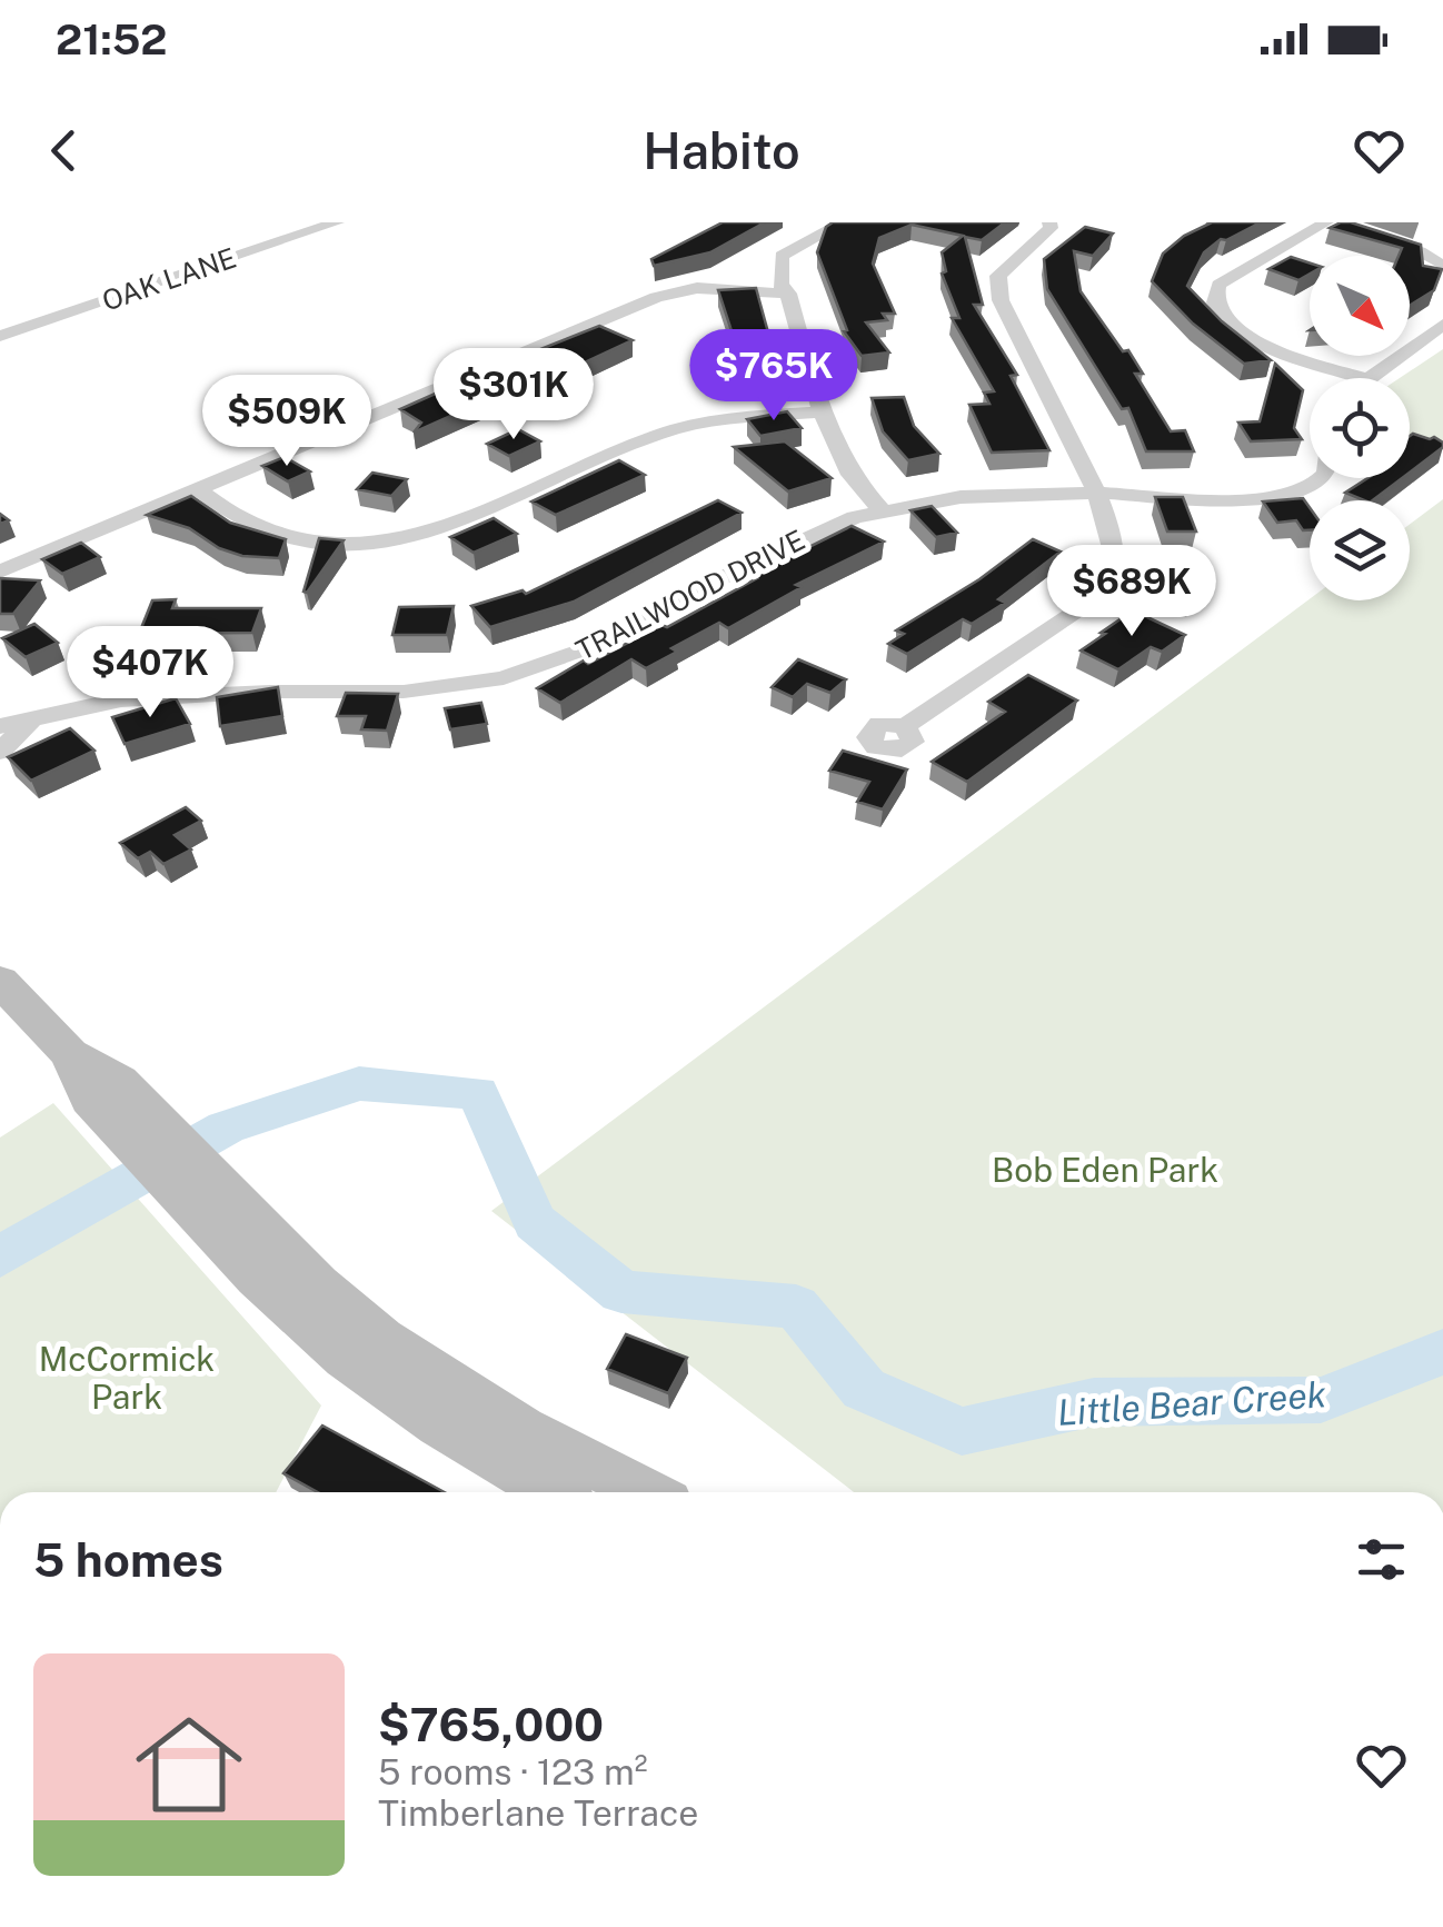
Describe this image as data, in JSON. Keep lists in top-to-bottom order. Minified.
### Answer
{"streets":{"street":["OAK LANE","TRAILWOOD DRIVE"]},"water":["Little Bear Creek"],"parks":["Bob Eden Park","McCormick Park"],"north":"bottom right","page":{"status":"21:52","header":"Habito","price":["$765K","$301K","$509K","$689K","$407K"],"heading":"5 homes","list":[{"name":"$765,000","note":"5 rooms · 123 m² · Timberlane Terrace"}]}}
